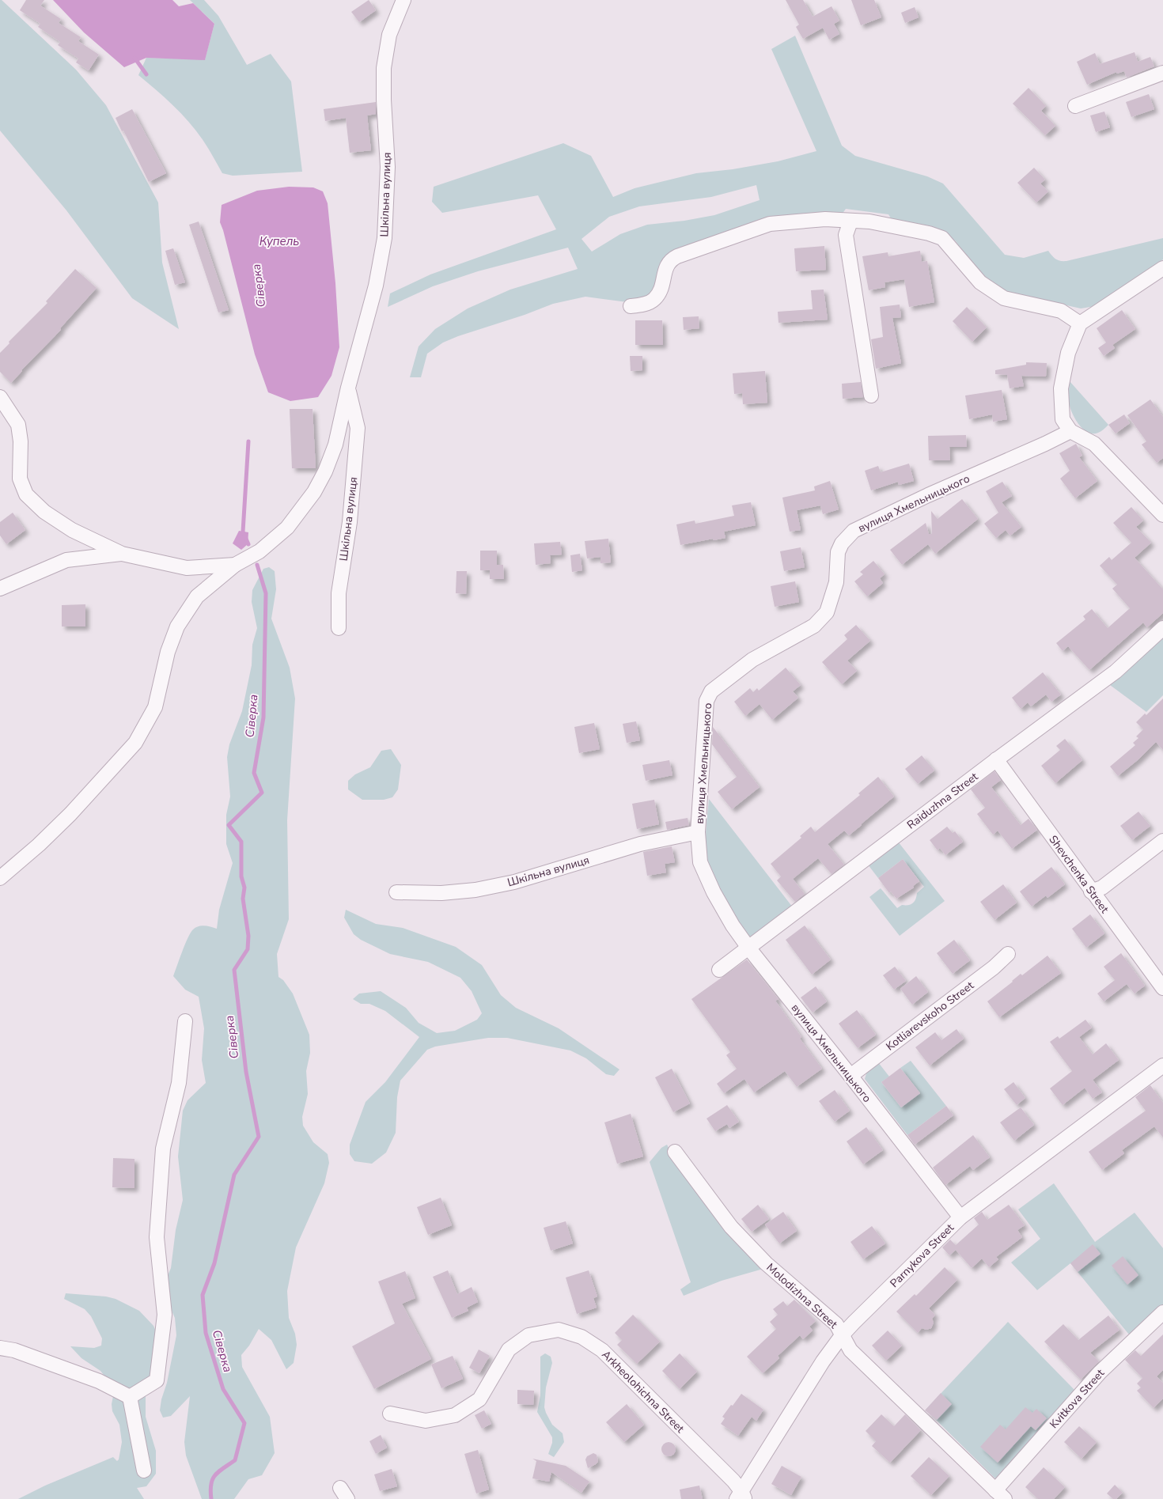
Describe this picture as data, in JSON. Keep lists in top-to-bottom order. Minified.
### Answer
{"streets":{"street":["Шкільна вулиця","вулиця Хмельницького","Raiduzhna Street","Shevchenka Street","Kotliarevskoho Street","Parnykova Street","Molodizhna Street","Arkheolohichna Street","Kvitkova Street"]},"crossings":[["Шкільна вулиця","вулиця Хмельницького"],["вулиця Хмельницького","Raiduzhna Street"],["вулиця Хмельницького","Kotliarevskoho Street"],["вулиця Хмельницького","Parnykova Street"],["Raiduzhna Street","Shevchenka Street"],["Parnykova Street","Molodizhna Street"],["Parnykova Street","Arkheolohichna Street"],["Molodizhna Street","Kvitkova Street"]],"water":["Купель","Сіверка"]}
